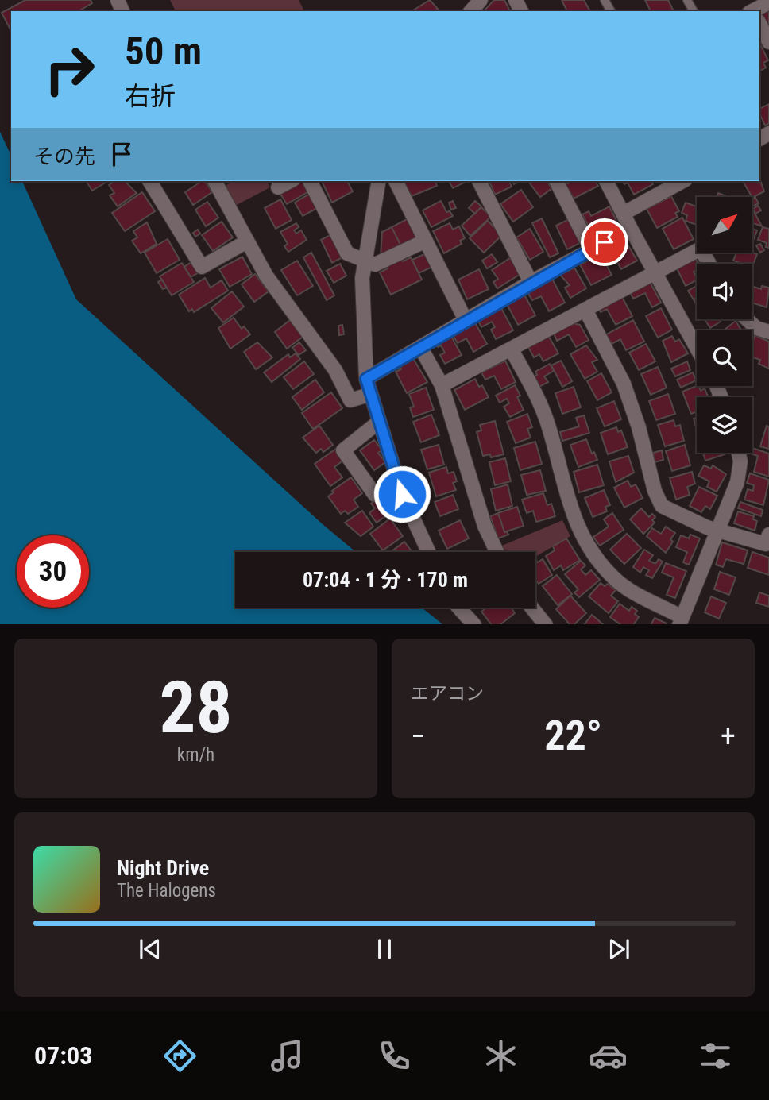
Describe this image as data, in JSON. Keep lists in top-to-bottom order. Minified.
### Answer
{"north":"top right","page":{"turn":["50 m","右折"],"then":"その先","limit":"30","trip":"07:04 · 1 分 · 170 m","tile":[["28","km/h"],"エアコン"],"heat":["−","22°","+"],"song":["Night Drive","The Halogens"],"tabs":"07:03"}}
